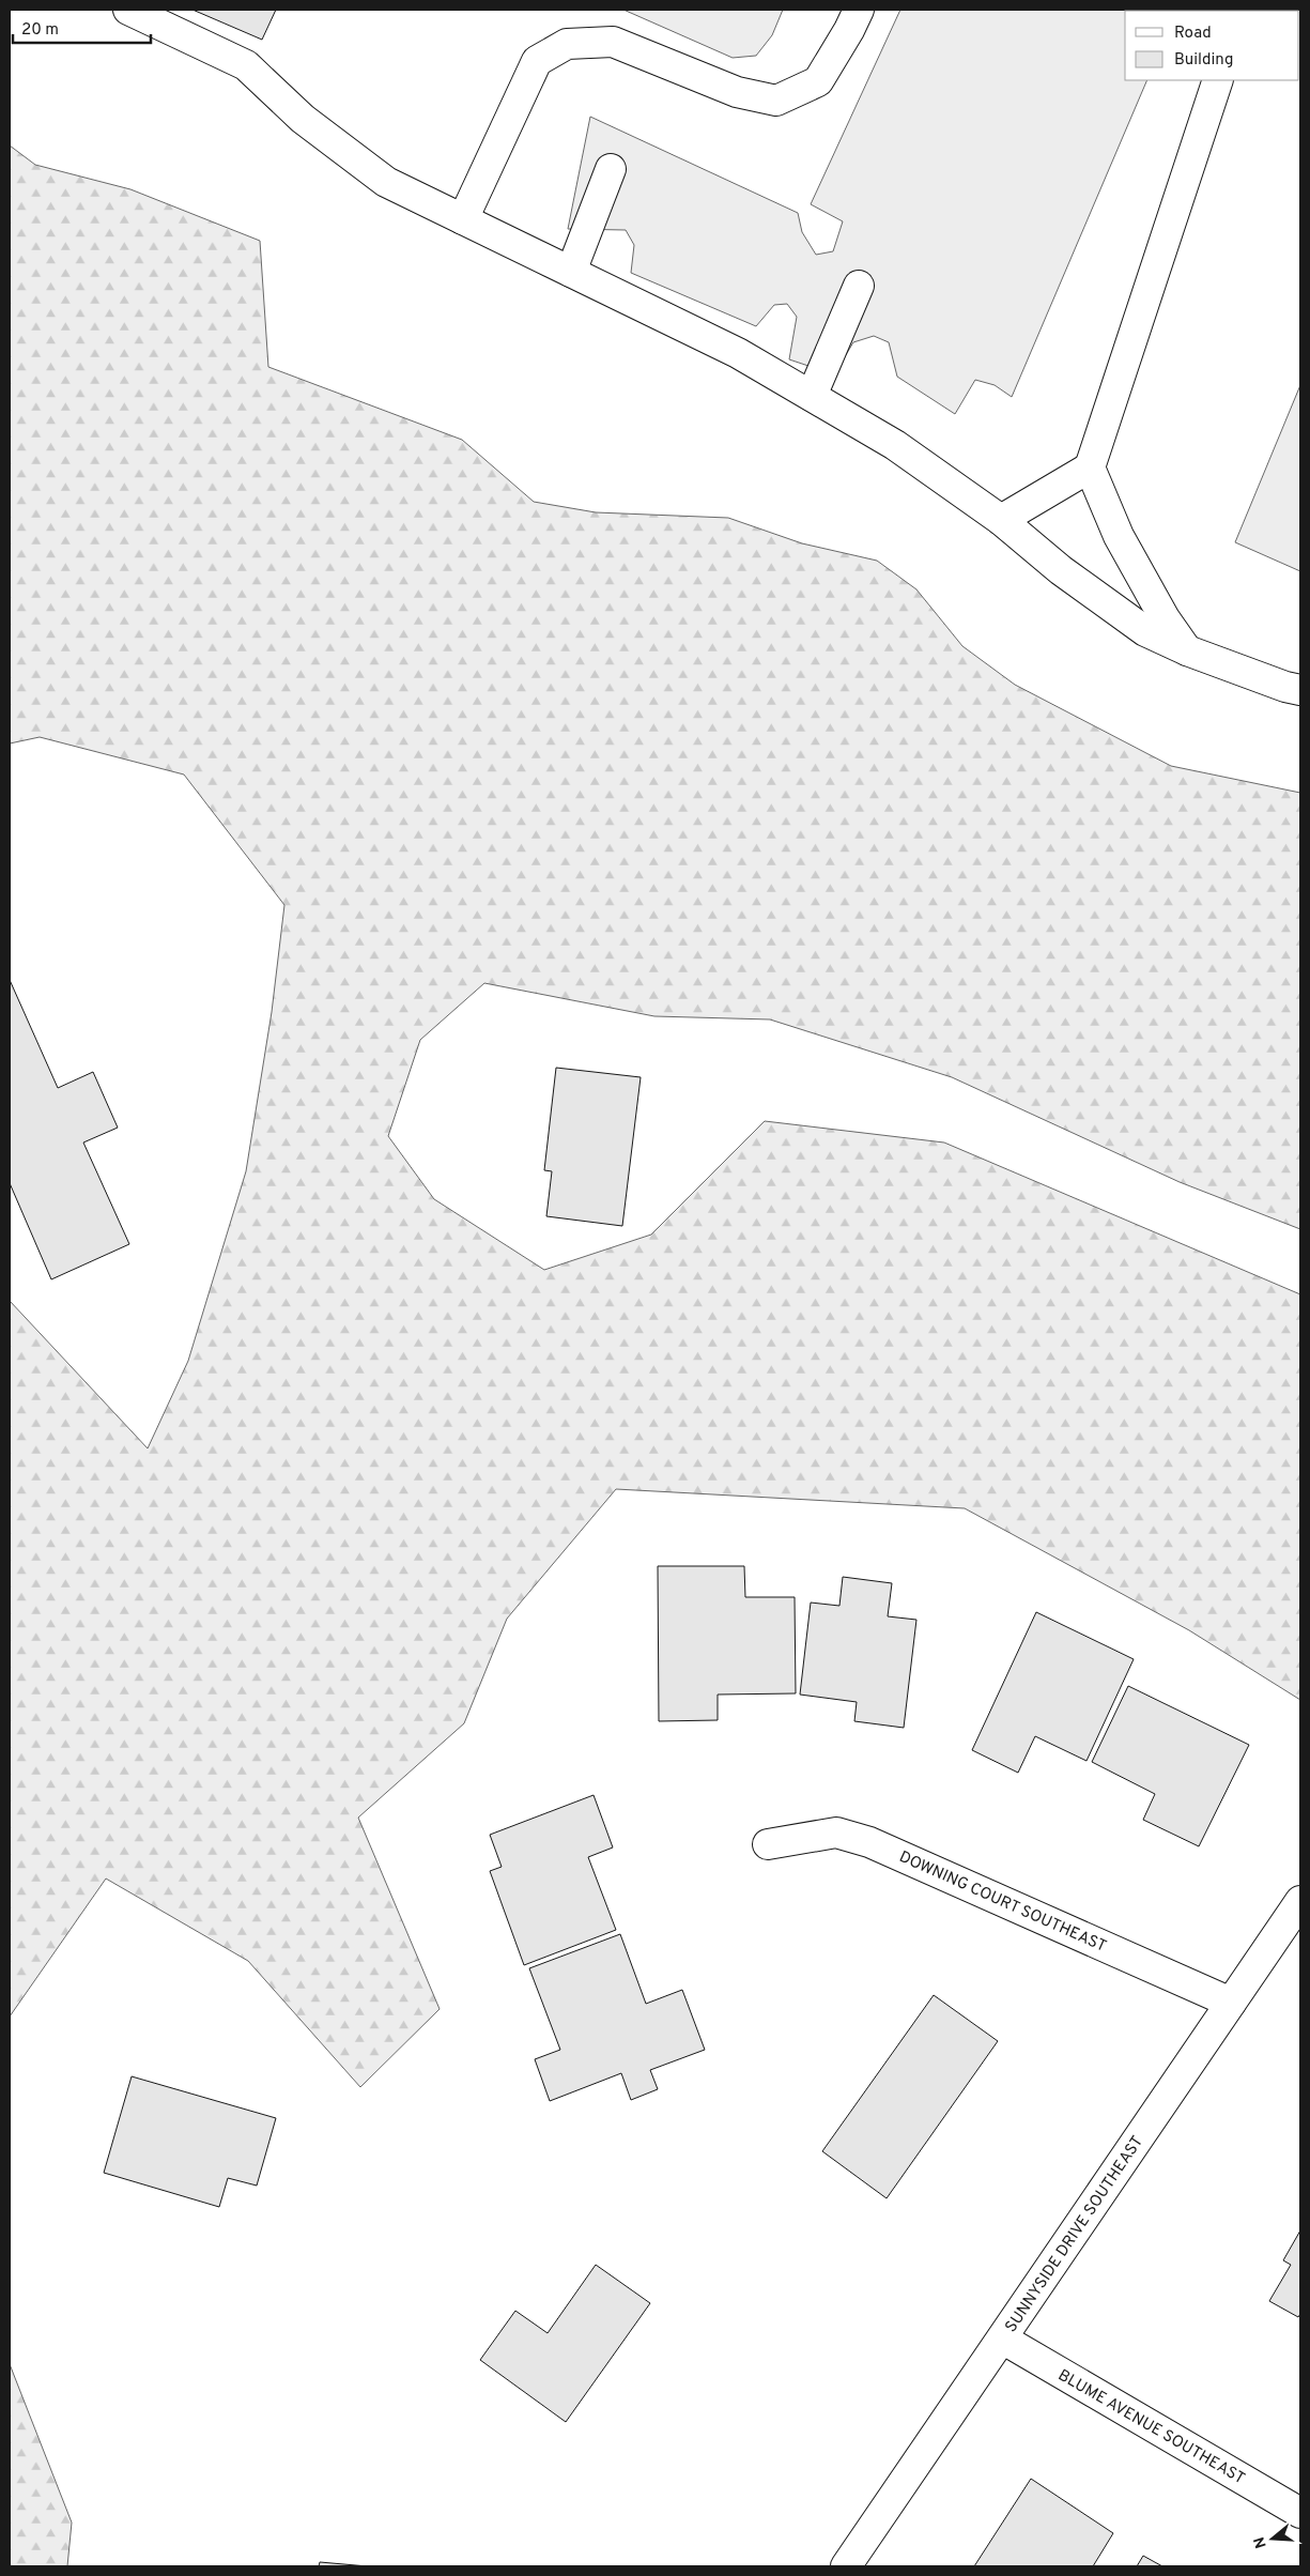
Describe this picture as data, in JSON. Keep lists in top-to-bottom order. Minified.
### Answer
{"streets":{"street":["DOWNING COURT SOUTHEAST","SUNNYSIDE DRIVE SOUTHEAST","BLUME AVENUE SOUTHEAST"]},"crossings":[["DOWNING COURT SOUTHEAST","SUNNYSIDE DRIVE SOUTHEAST"],["SUNNYSIDE DRIVE SOUTHEAST","BLUME AVENUE SOUTHEAST"]],"legend":["Road","Building"],"scale_bar":"20 m","north":"left"}
